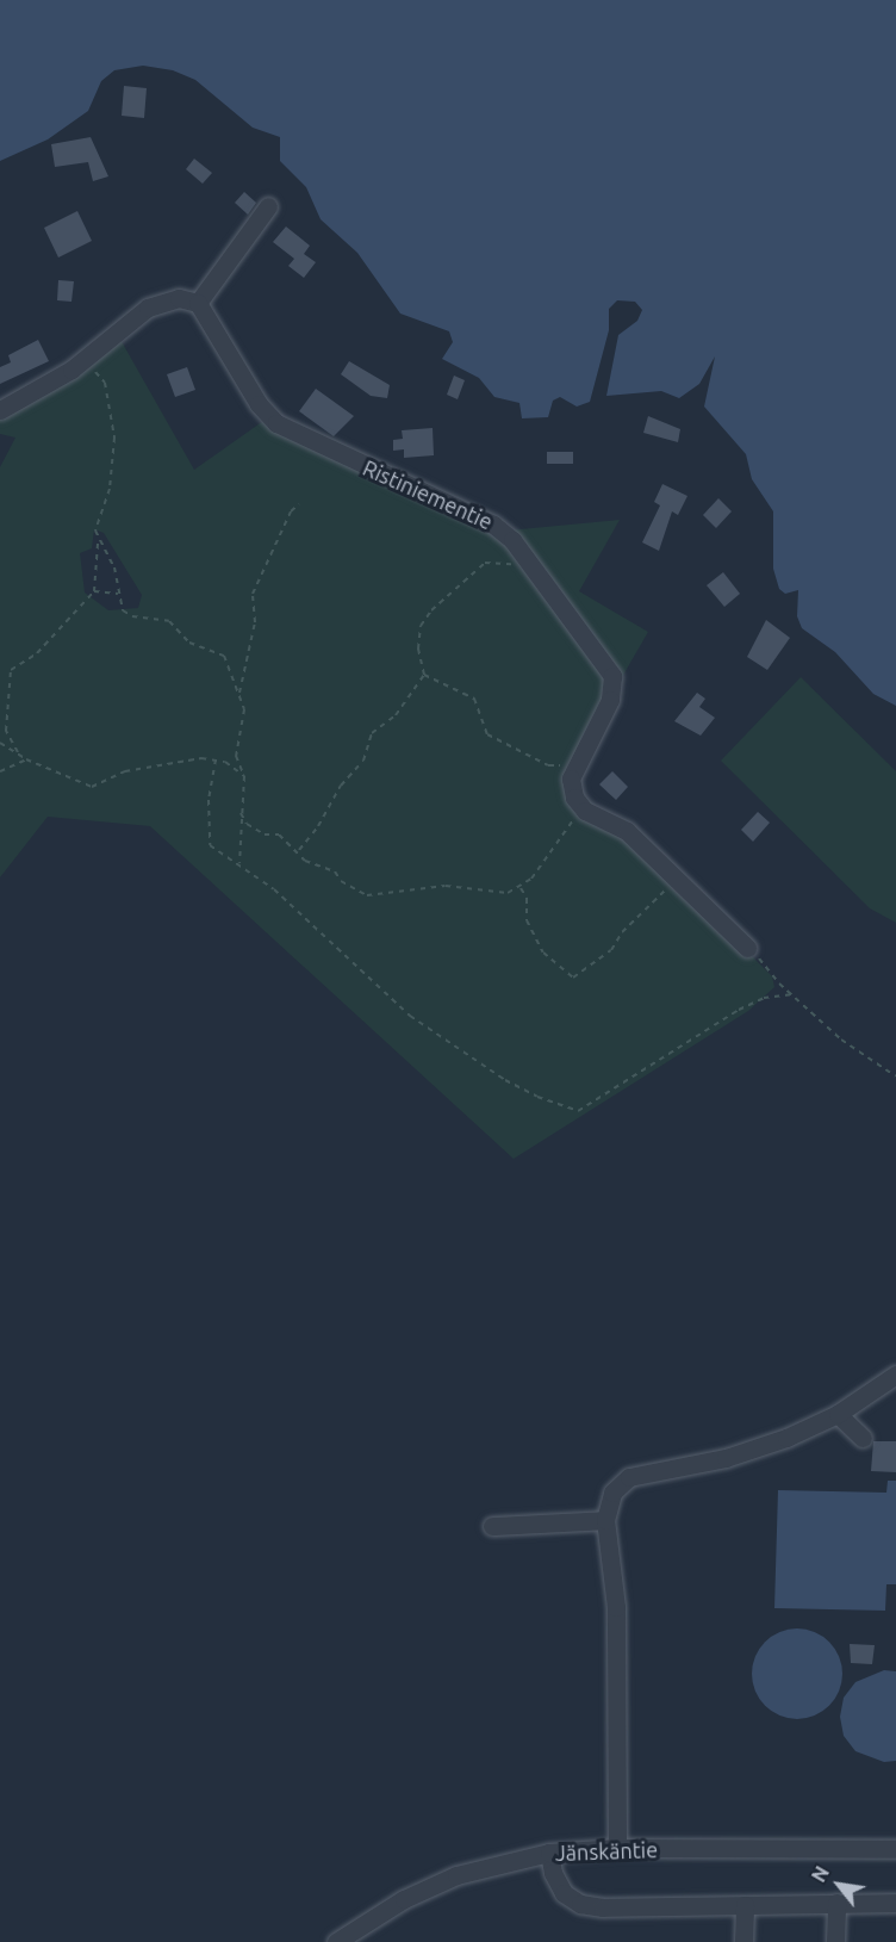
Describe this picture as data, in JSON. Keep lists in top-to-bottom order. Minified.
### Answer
{"streets":{"street":["Ristiniementie","Jänskäntie"]},"north":"top left"}
